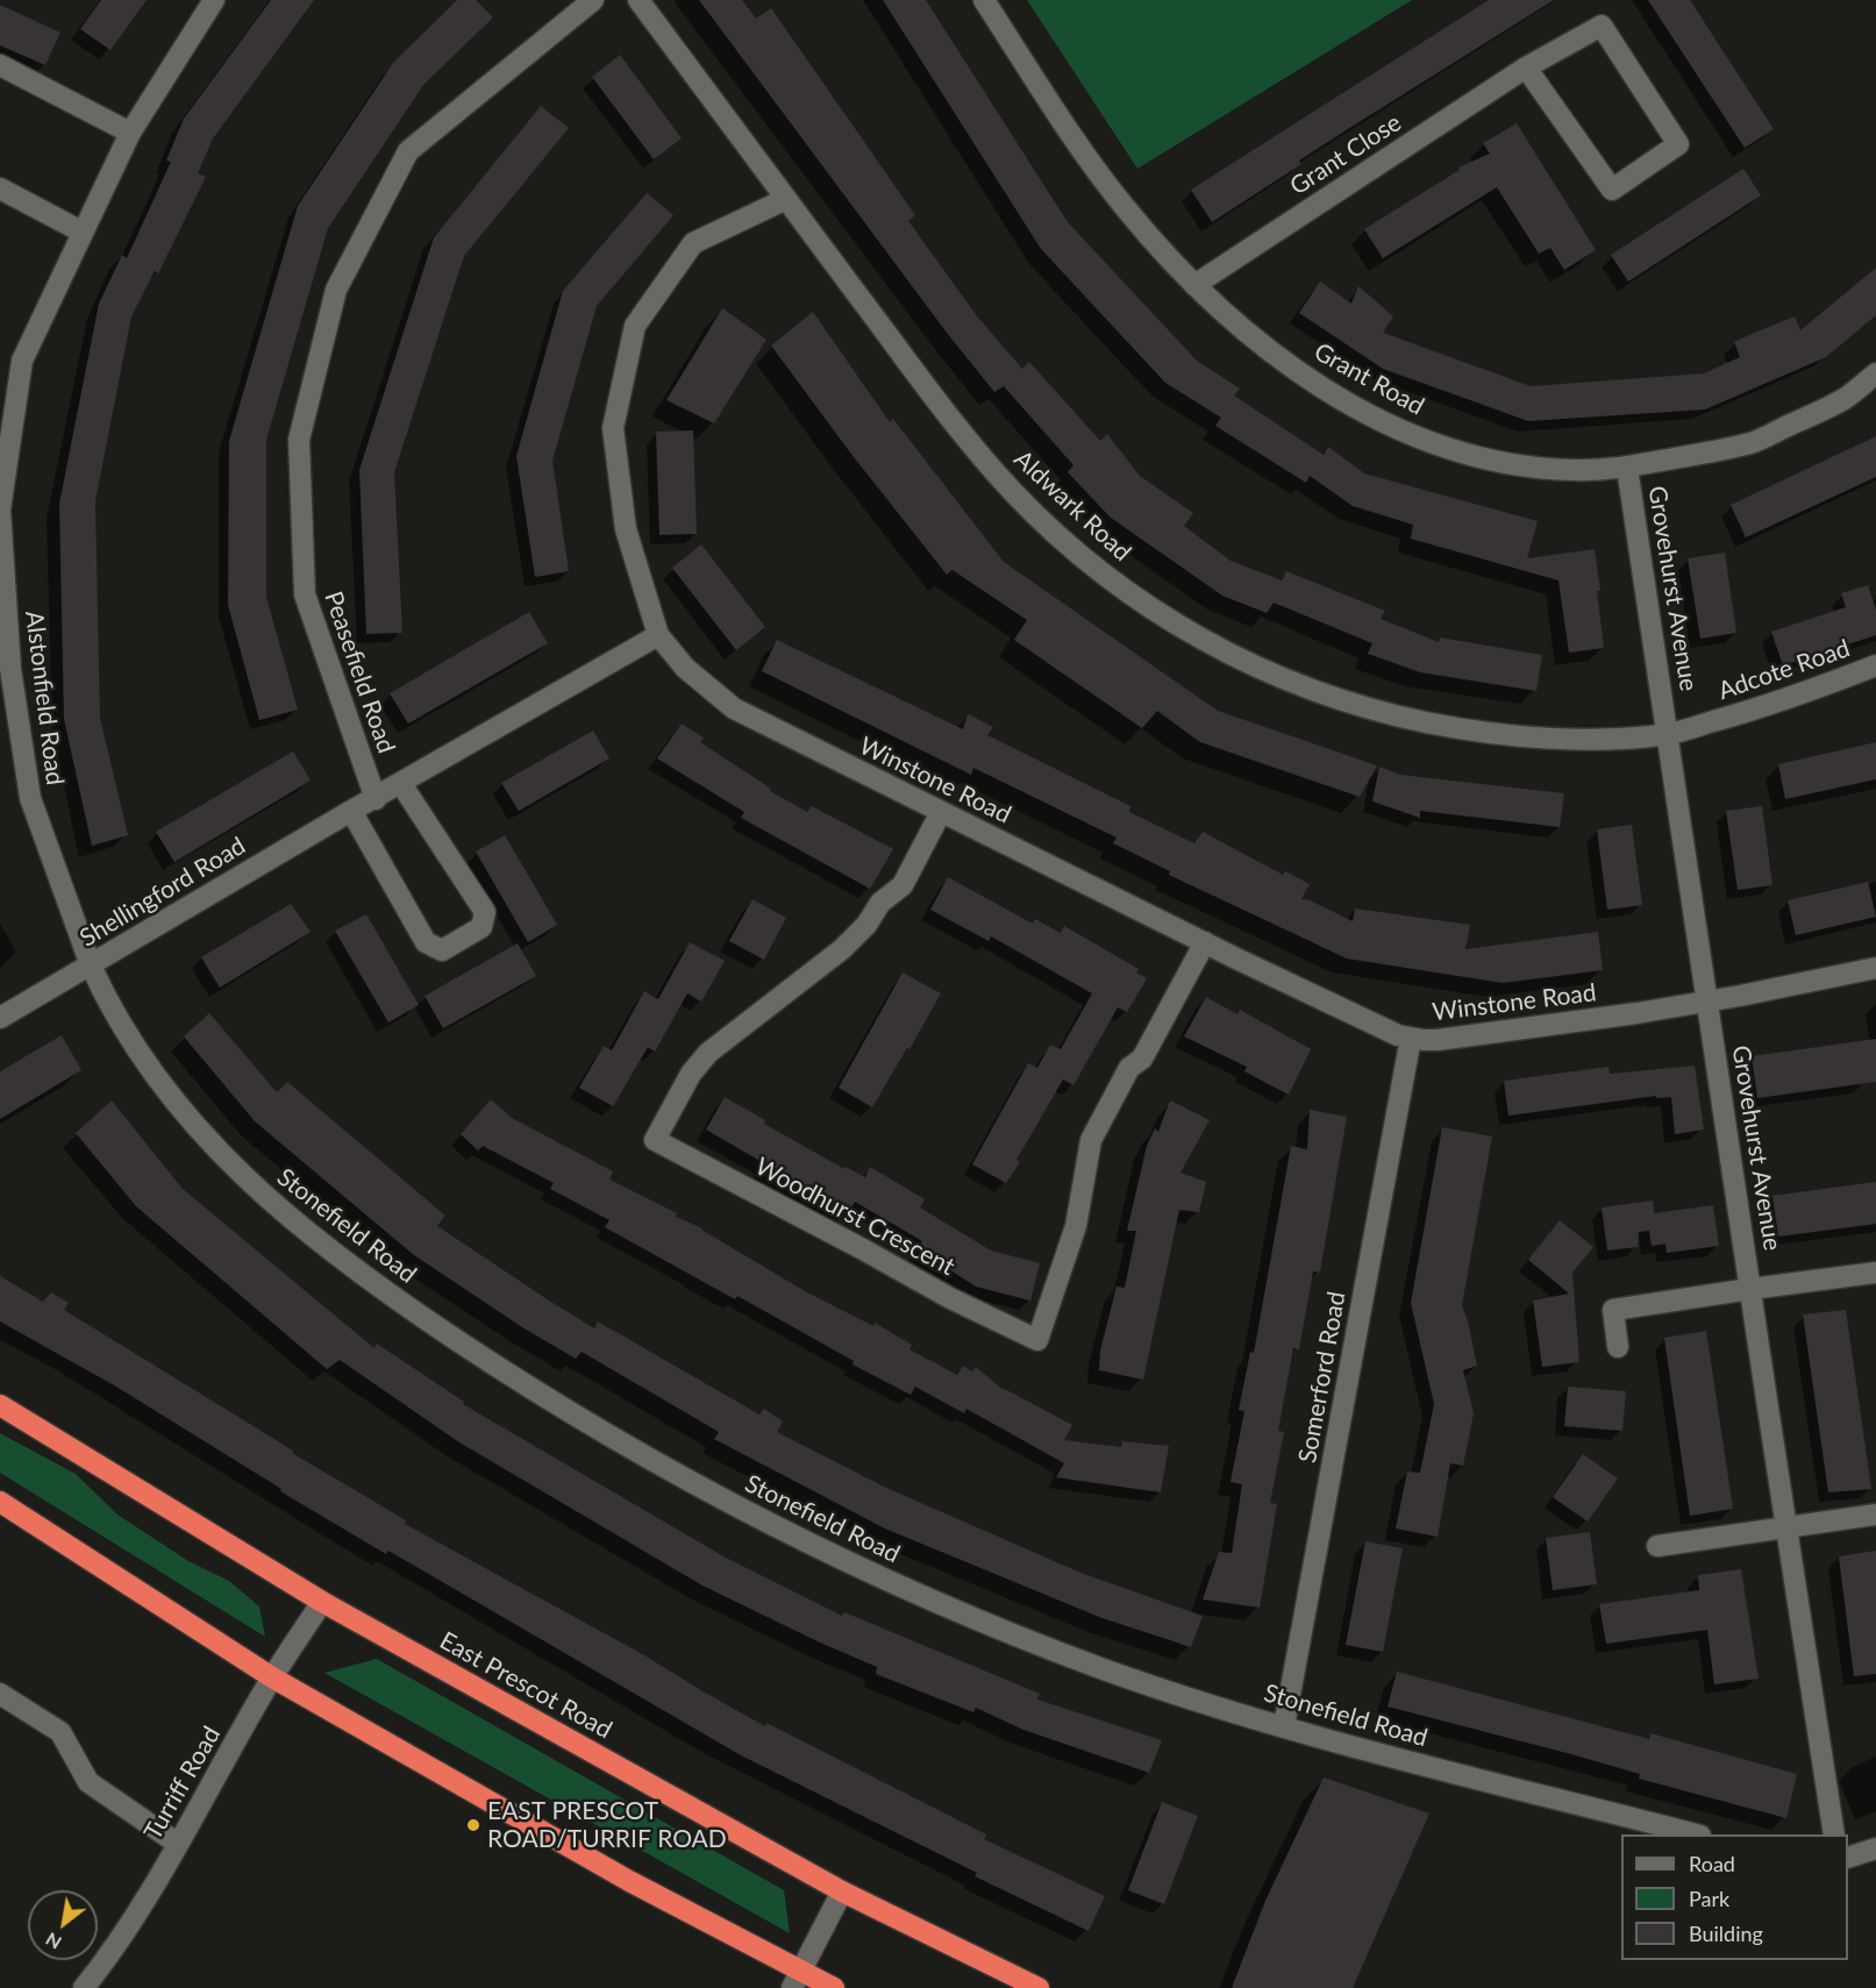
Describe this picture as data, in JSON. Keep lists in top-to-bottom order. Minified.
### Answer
{"streets":{"highway":["East Prescot Road"],"street":["Grant Close","Grant Road","Aldwark Road","Grovehurst Avenue","Adcote Road","Peasefield Road","Alstonfield Road","Winstone Road","Shellingford Road","Woodhurst Crescent","Stonefield Road","Somerford Road","Turriff Road"]},"crossings":[["Grant Close","Grant Road"],["Grant Road","Grovehurst Avenue"],["Aldwark Road","Grovehurst Avenue"],["Aldwark Road","Adcote Road"],["Aldwark Road","Winstone Road"],["Grovehurst Avenue","Adcote Road"],["Grovehurst Avenue","Winstone Road"],["Peasefield Road","Shellingford Road"],["Alstonfield Road","Shellingford Road"],["Alstonfield Road","Stonefield Road"],["Winstone Road","Shellingford Road"],["Winstone Road","Woodhurst Crescent"],["Winstone Road","Somerford Road"],["Shellingford Road","Stonefield Road"],["Stonefield Road","Somerford Road"],["East Prescot Road","Turriff Road"]],"places":["EAST PRESCOT ROAD/TURRIF ROAD"],"legend":["Road","Park","Building"],"north":"bottom left"}
